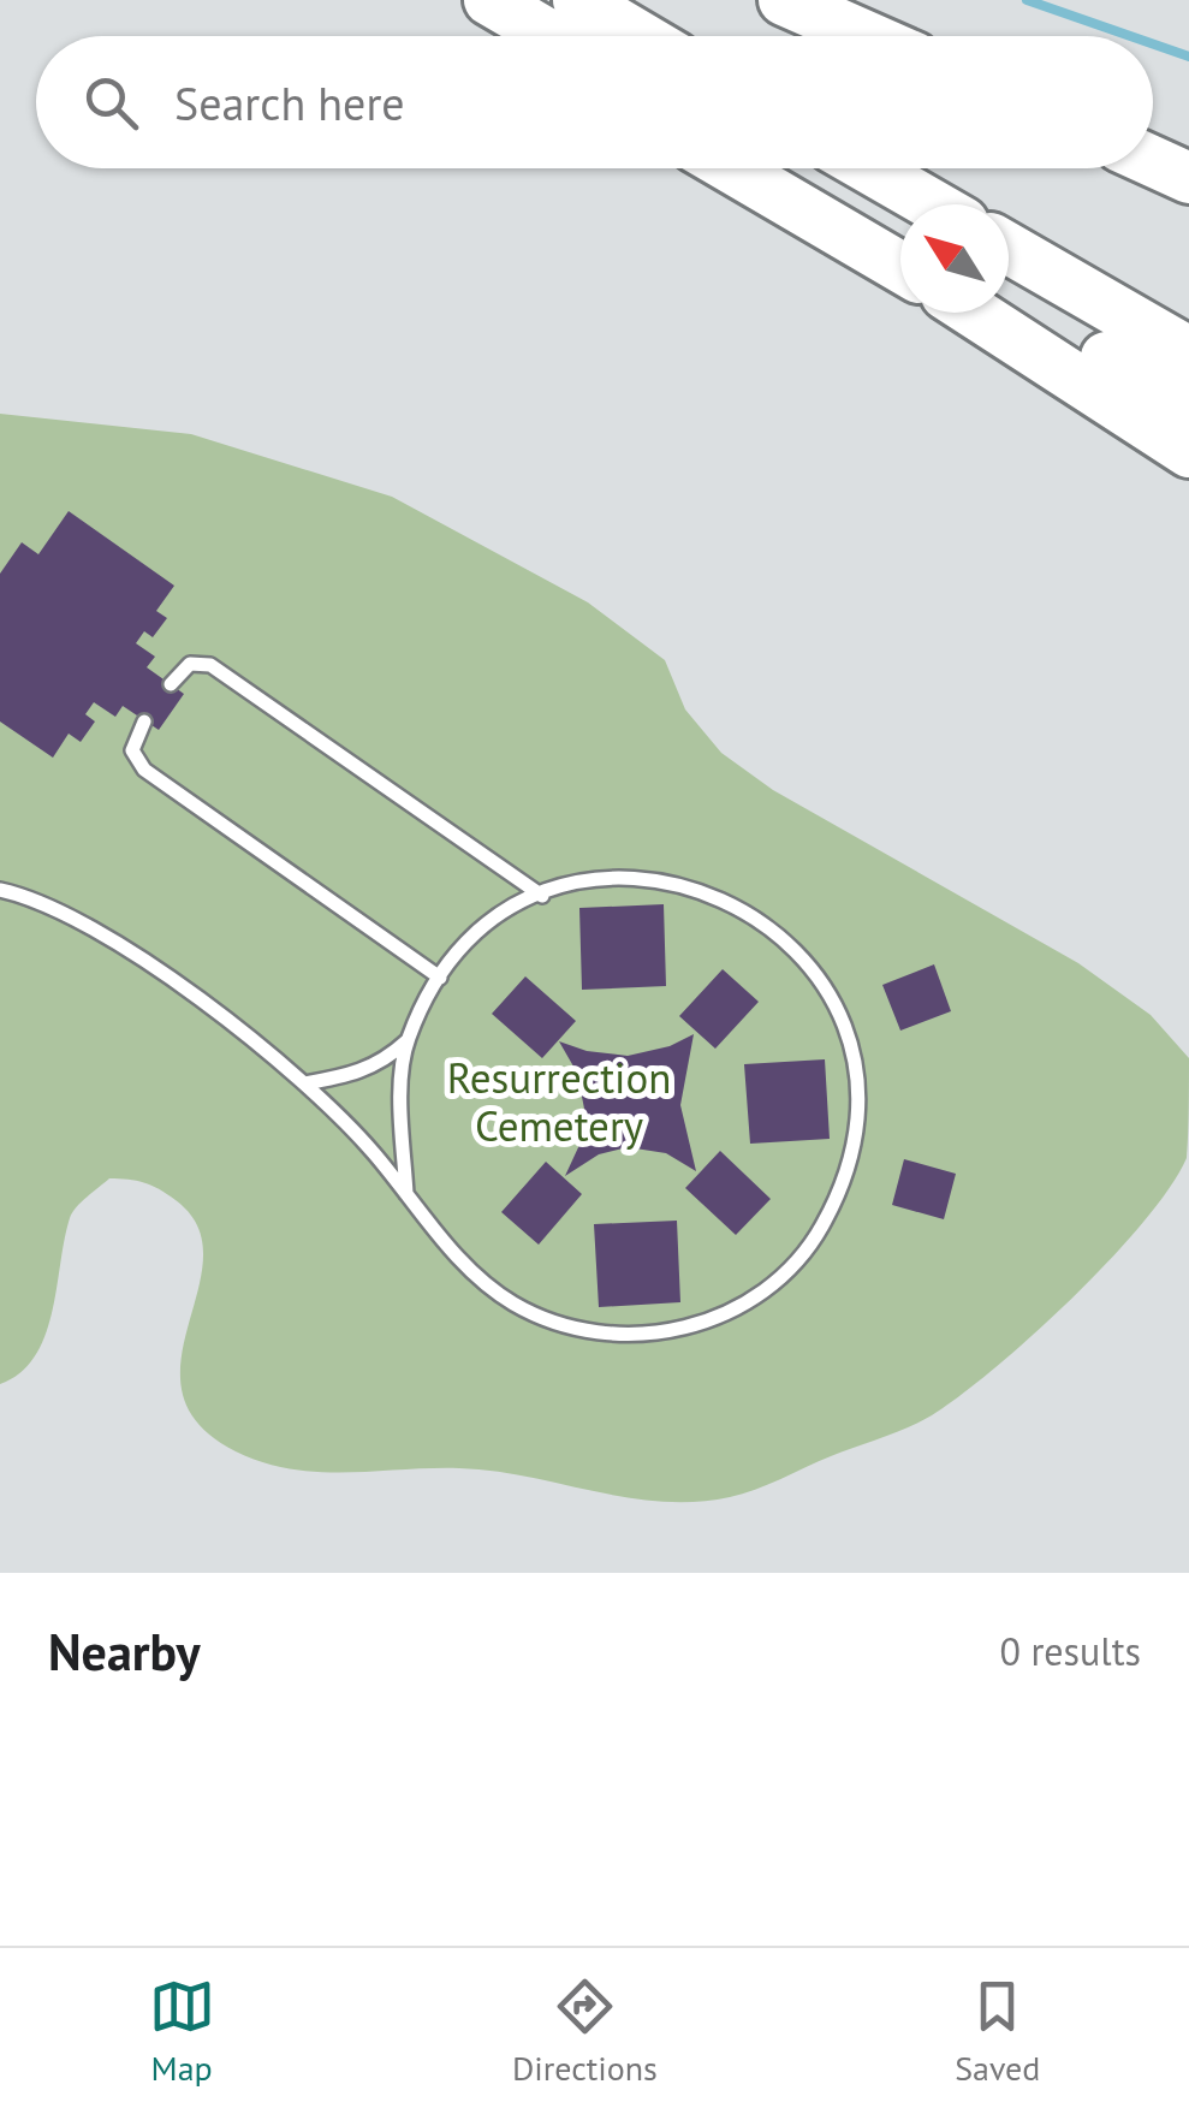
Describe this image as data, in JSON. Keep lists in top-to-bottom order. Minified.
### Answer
{"parks":["Resurrection Cemetery"],"north":"top left","page":{"search":"Search here","heading":["Nearby","0 results"],"nav":["Map","Directions","Saved"]}}
